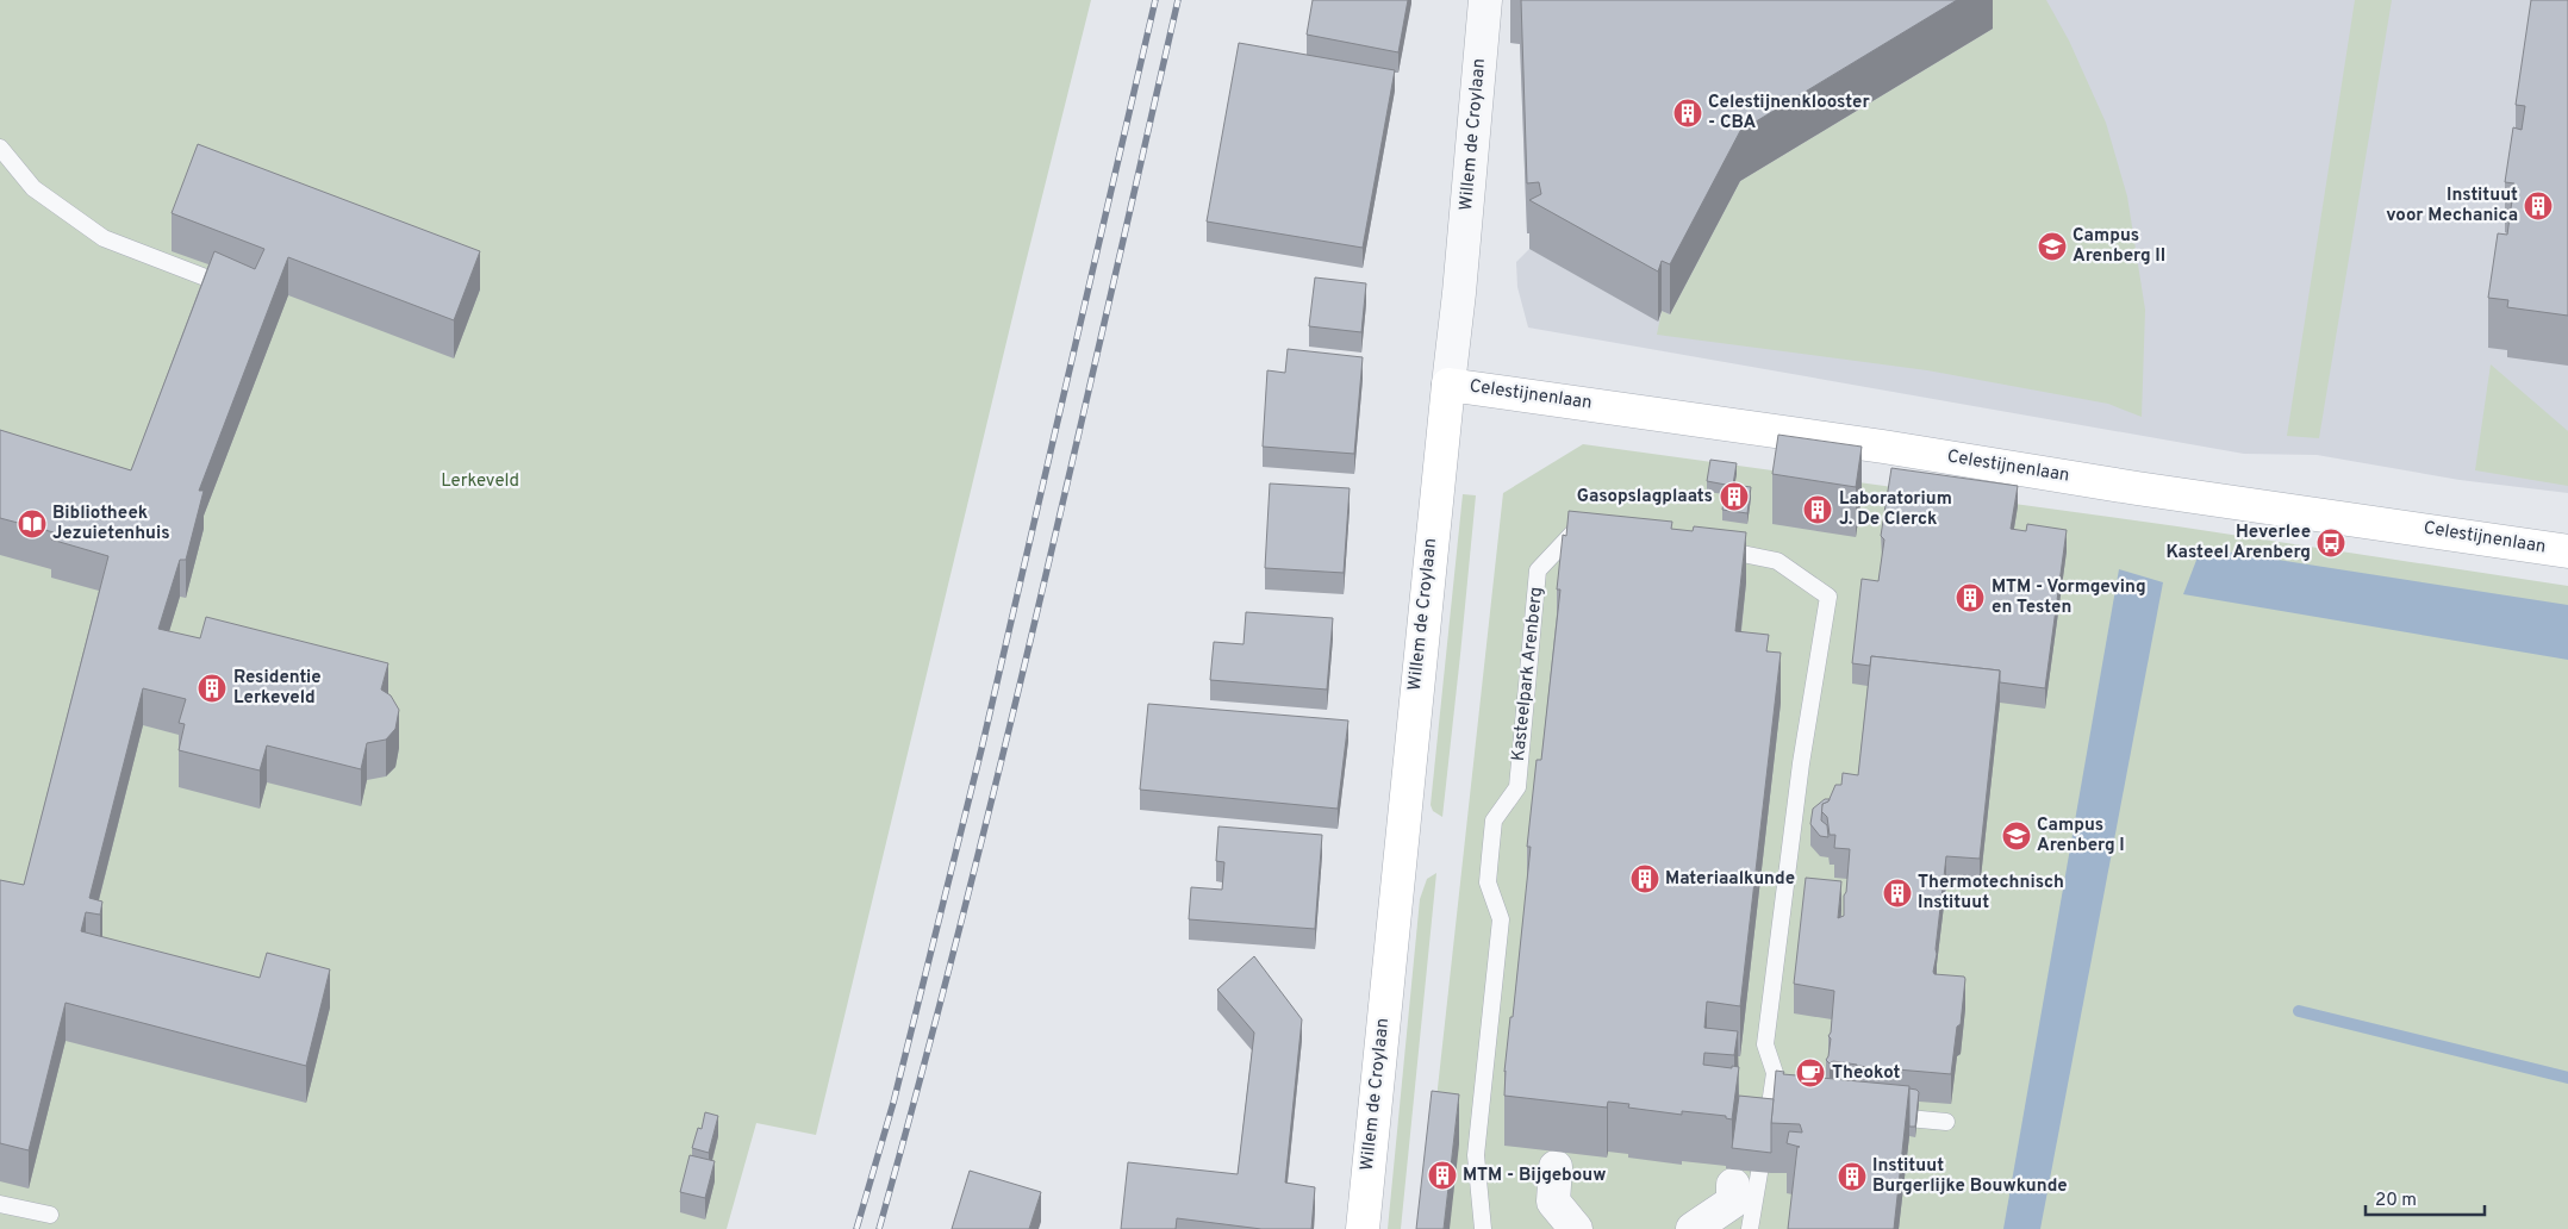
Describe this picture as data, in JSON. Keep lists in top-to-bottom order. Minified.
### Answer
{"streets":{"street":["Willem de Croylaan","Celestijnenlaan"],"lane":["Kasteelpark Arenberg"]},"crossings":[["Willem de Croylaan","Celestijnenlaan"]],"parks":["Lerkeveld"],"places":{"building":["Celestijnenklooster - CBA","Instituut voor Mechanica","Gasopslagplaats","Laboratorium J. De Clerck","MTM - Vormgeving en Testen","Residentie Lerkeveld","Materiaalkunde","Thermotechnisch Instituut","MTM - Bijgebouw","Instituut Burgerlijke Bouwkunde"],"school or university":["Campus Arenberg II","Campus Arenberg I"],"library":["Bibliotheek Jezuietenhuis"],"bus stop":["Heverlee Kasteel Arenberg"],"cafe":["Theokot"]},"scale_bar":"20 m"}
